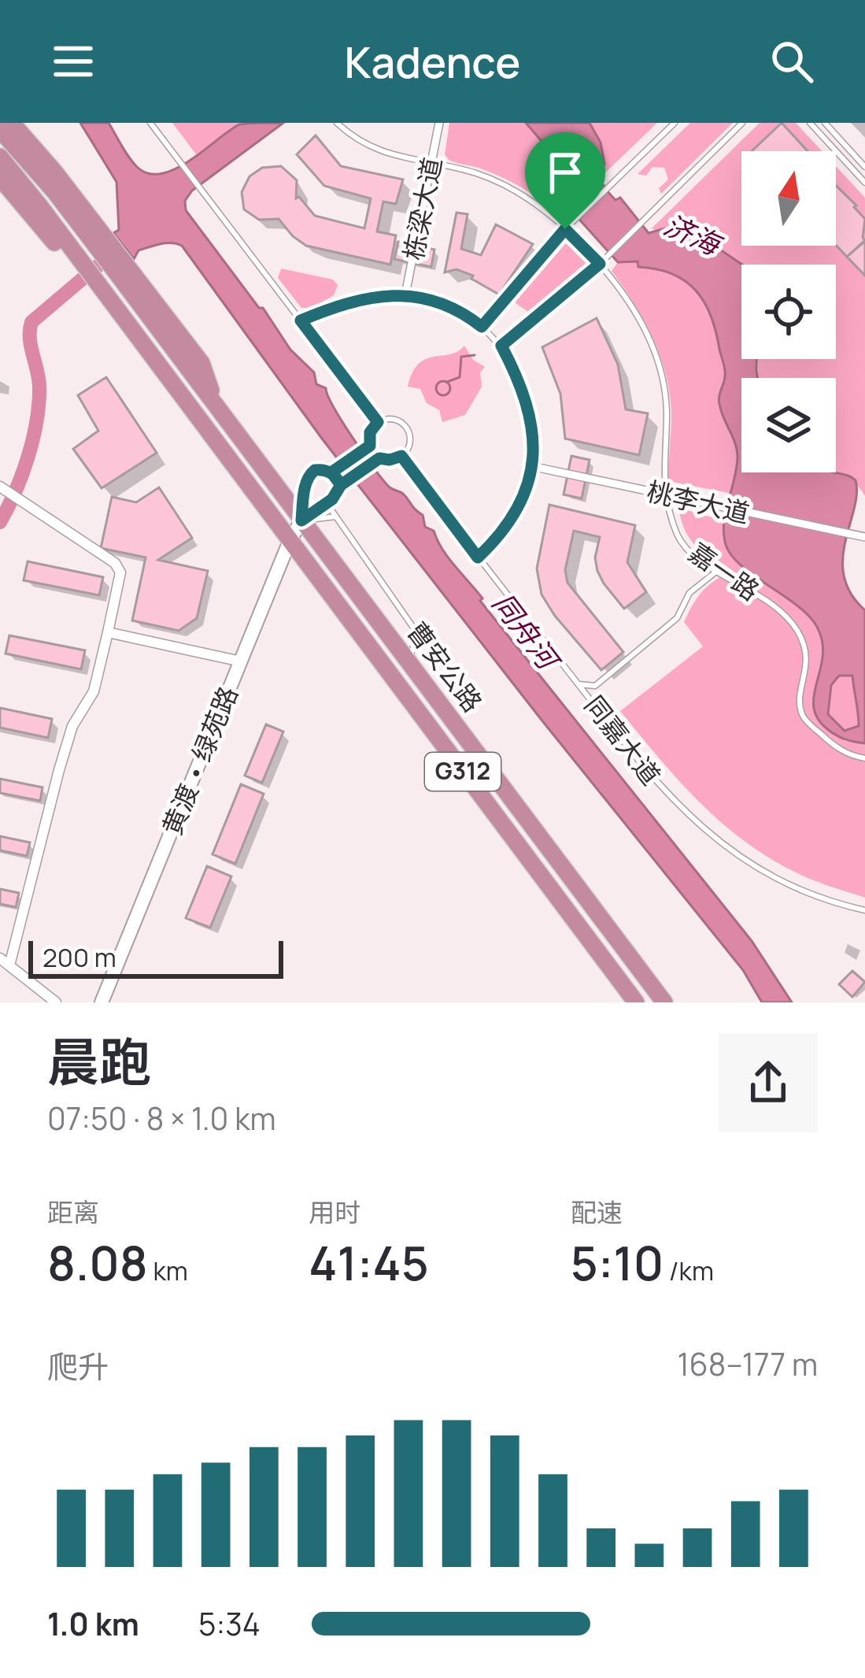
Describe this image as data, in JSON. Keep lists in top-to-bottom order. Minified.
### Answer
{"streets":{"highway":["曹安公路","G312"],"street":["栋梁大道","桃李大道","黄渡 • 绿苑路"],"lane":["嘉一路","同嘉大道"]},"crossings":[["栋梁大道","嘉一路"],["桃李大道","嘉一路"],["曹安公路","黄渡 • 绿苑路"]],"water":["济海","同舟河"],"scale_bar":"200 m","north":"top","page":{"header":"Kadence","scale":"200 m","heading":["晨跑","07:50 · 8 × 1.0 km"],"stats":[["距离","8.08 km"],["用时","41:45"],["配速","5:10 /km"]],"chart":["爬升","168–177 m"],"list":[{"name":"1.0 km","note":"5:34"}]}}
